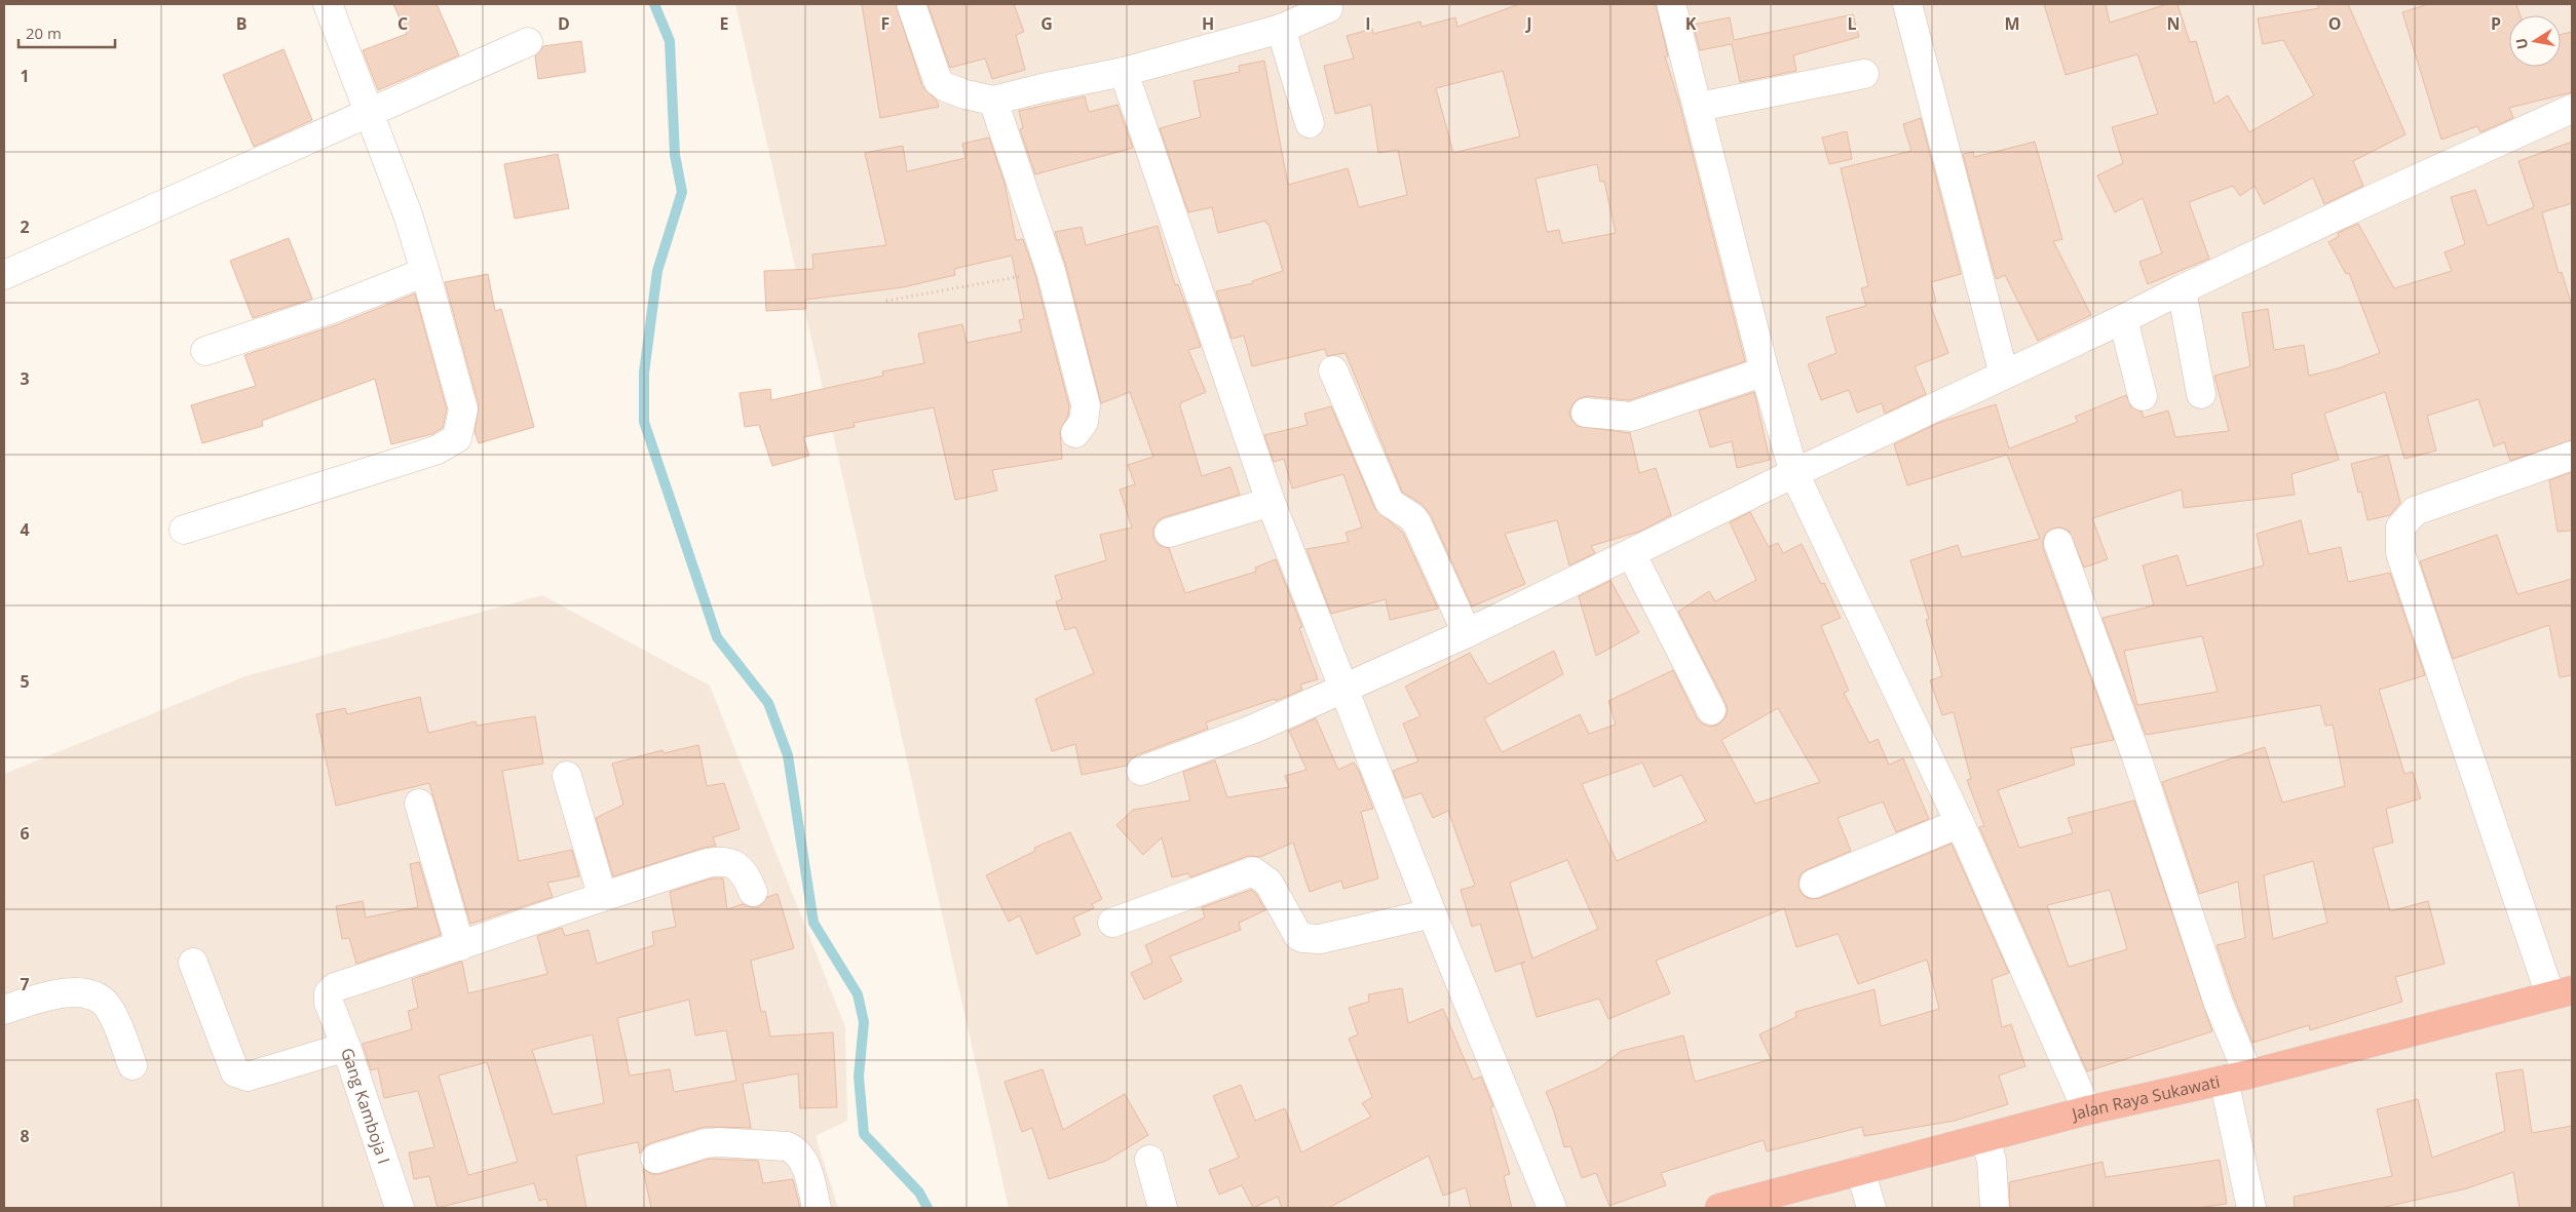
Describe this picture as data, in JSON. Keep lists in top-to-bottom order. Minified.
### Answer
{"streets":{"highway":["Jalan Raya Sukawati"],"street":["Gang Kamboja I"]},"scale_bar":"20 m","north":"left","grid":{"columns":["B","C","D","E","F","G","H","I","J","K","L","M","N","O","P"],"rows":["1","2","3","4","5","6","7","8"]}}
